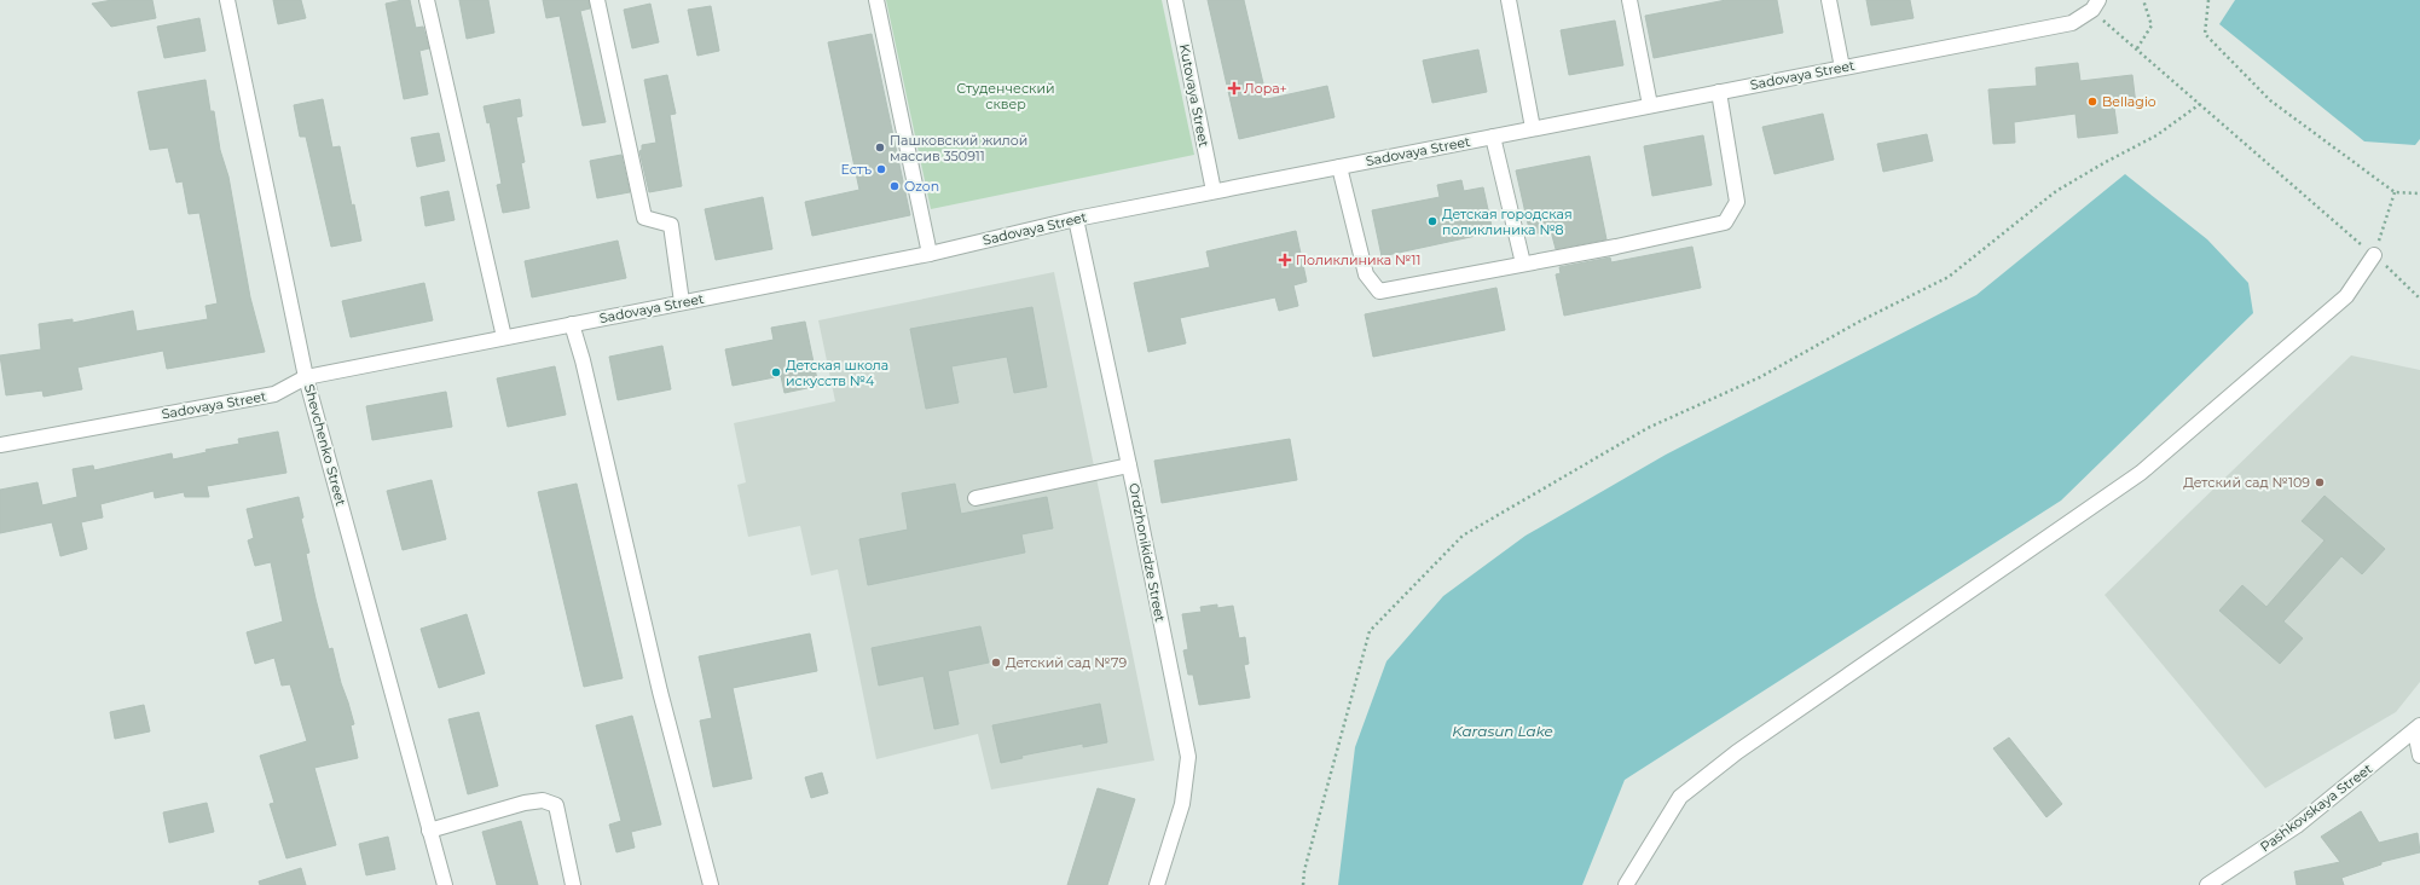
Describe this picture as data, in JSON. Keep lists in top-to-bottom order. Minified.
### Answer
{"streets":{"street":["Sadovaya Street","Kutovaya Street","Shevchenko Street","Ordzhonikidze Street","Pashkovskaya Street"]},"crossings":[["Sadovaya Street","Kutovaya Street"],["Sadovaya Street","Shevchenko Street"],["Sadovaya Street","Ordzhonikidze Street"]],"water":["Karasun Lake"],"parks":["Студенческий сквер"],"places":{"health":["Лора+","Поликлиника №11"],"other":["Bellagio","Пашковский жилой массив 350911","Естъ","Ozon","Детская городская поликлиника №8","Детская школа искусств №4","Детский сад №109","Детский сад №79"]}}
